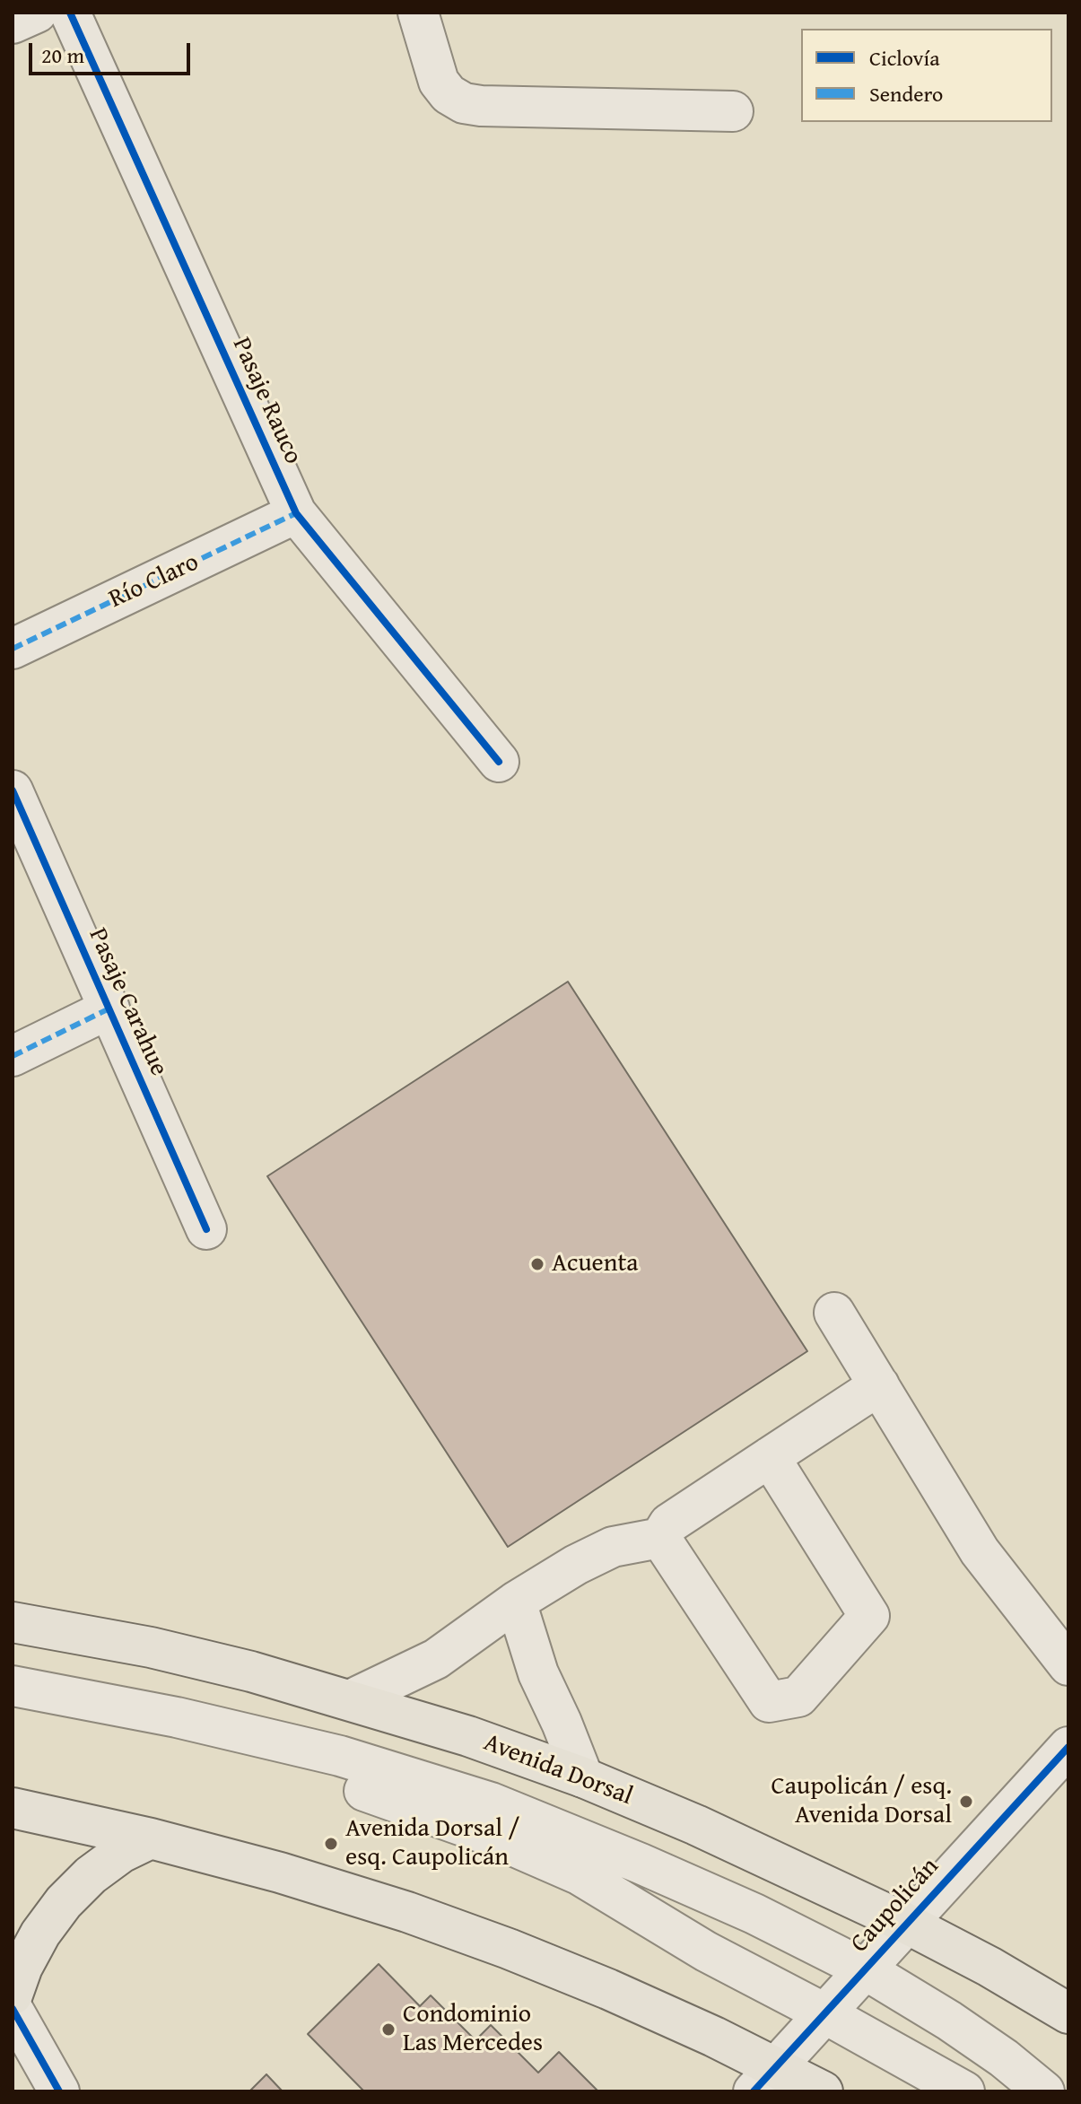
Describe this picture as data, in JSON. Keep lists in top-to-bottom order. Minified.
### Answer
{"streets":{"main road":["Avenida Dorsal"],"street":["Pasaje Rauco","Río Claro","Pasaje Carahue","Caupolicán"]},"crossings":[["Pasaje Rauco","Río Claro"],["Avenida Dorsal","Caupolicán"]],"places":["Acuenta","Caupolicán / esq. Avenida Dorsal","Avenida Dorsal / esq. Caupolicán","Condominio Las Mercedes"],"legend":["Ciclovía","Sendero"],"scale_bar":"20 m"}
